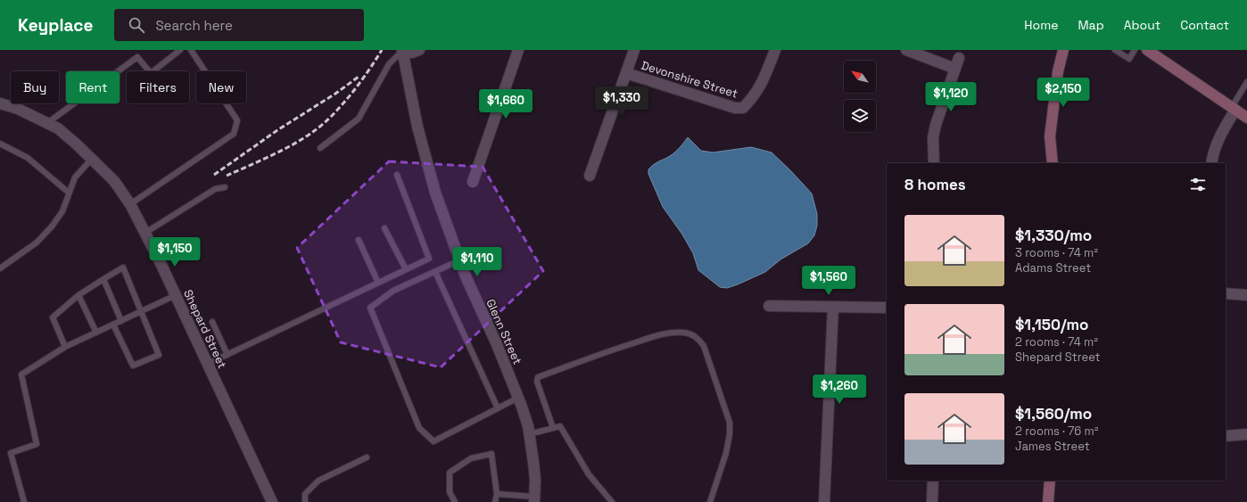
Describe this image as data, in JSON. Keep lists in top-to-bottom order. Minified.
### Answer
{"streets":{"street":["Devonshire Street","Shepard Street","Glenn Street"]},"north":"top left","page":{"header":"Keyplace","search":"Search here","nav":["Home","Map","About","Contact"],"chip":["Buy","Rent","Filters","New"],"price":["$2,150","$1,120","$1,330","$1,660","$1,150","$1,110","$1,560","$1,260"],"heading":"8 homes","list":[{"name":"$1,330/mo","note":"3 rooms · 74 m² · Adams Street"},{"name":"$1,150/mo","note":"2 rooms · 74 m² · Shepard Street"},{"name":"$1,560/mo","note":"2 rooms · 76 m² · James Street"}]}}
